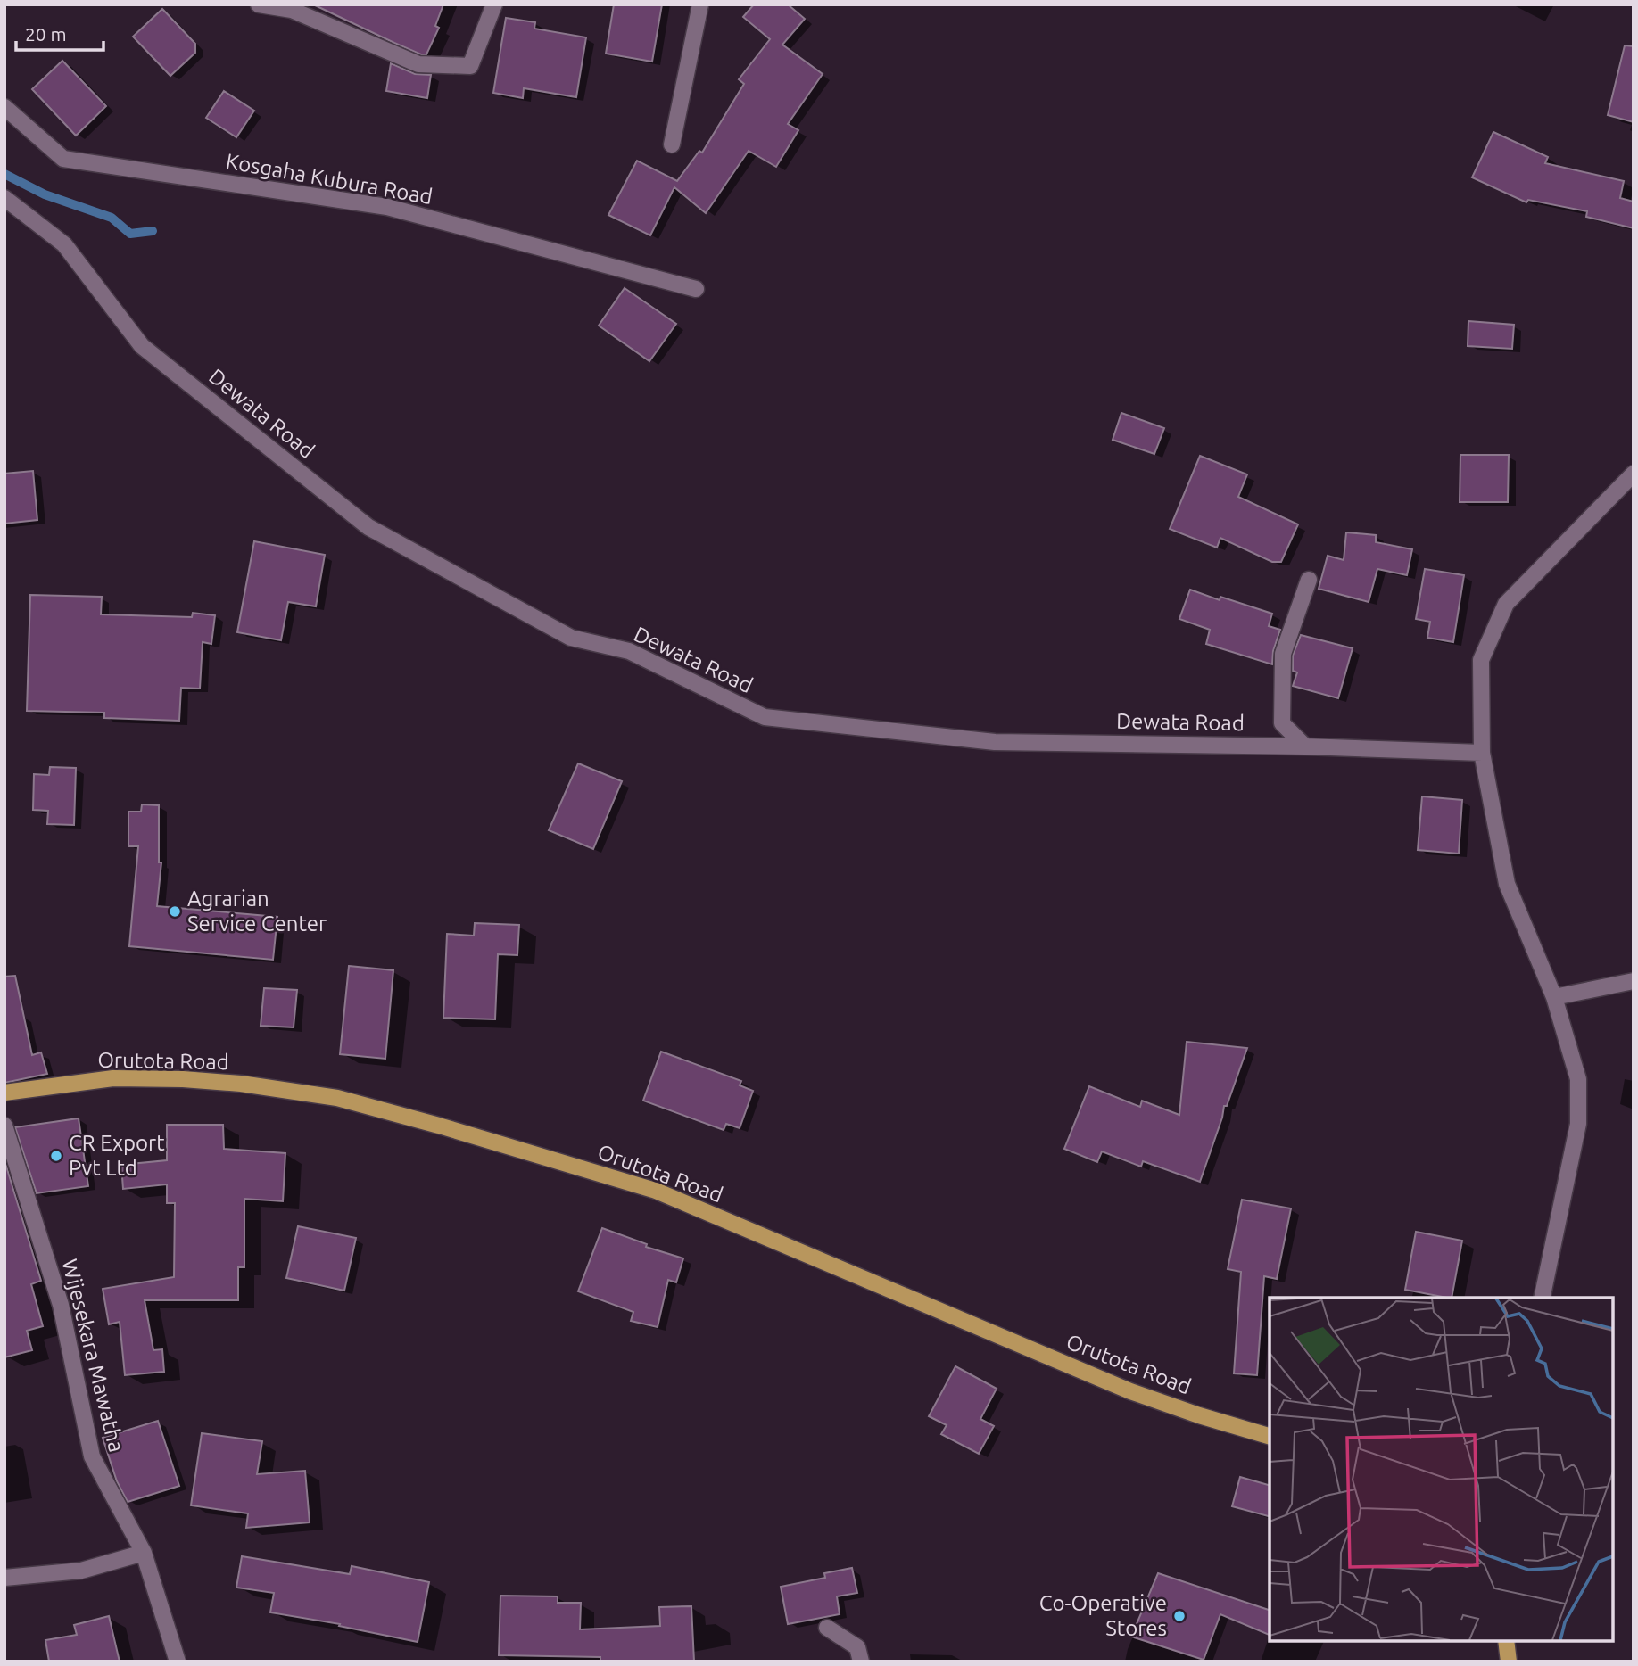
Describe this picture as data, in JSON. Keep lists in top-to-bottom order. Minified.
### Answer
{"streets":{"main road":["Orutota Road"],"street":["Kosgaha Kubura Road","Dewata Road","Wijesekara Mawatha"]},"places":["Agrarian Service Center","CR Export Pvt Ltd","Co-Operative Stores"],"scale_bar":"20 m"}
